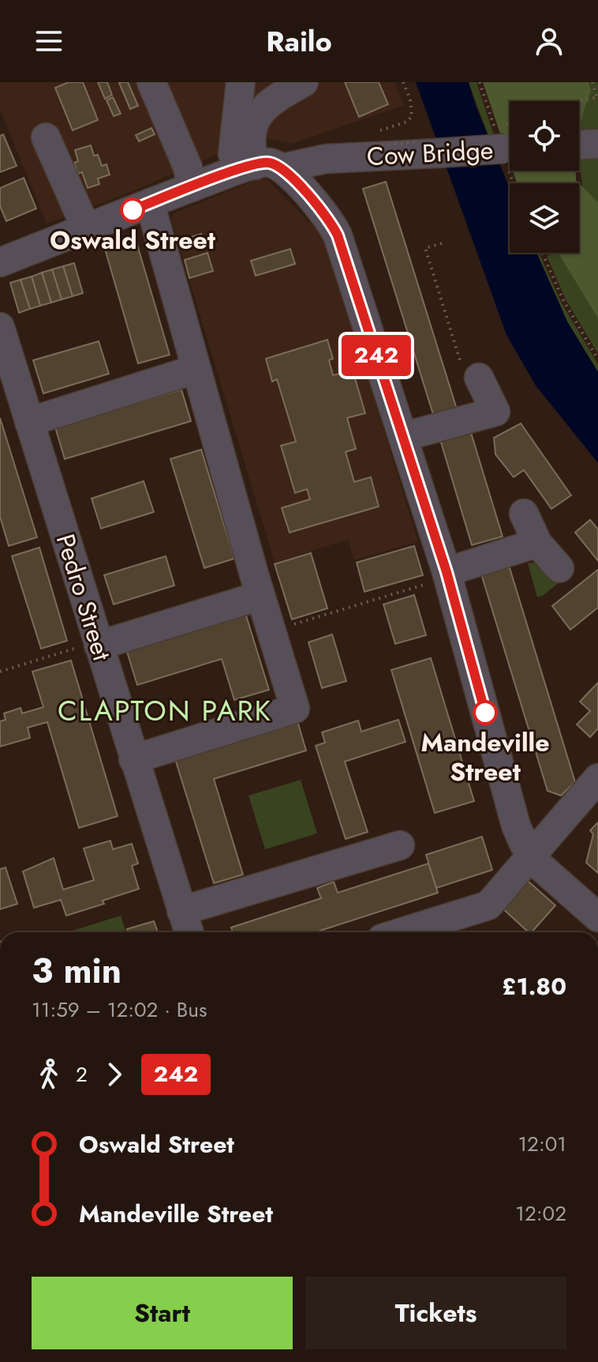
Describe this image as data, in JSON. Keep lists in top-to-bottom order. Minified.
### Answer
{"streets":{"street":["Cow Bridge","Pedro Street"]},"districts":["CLAPTON PARK"],"places":["Oswald Street","Mandeville Street"],"lines":["bus line 242"],"page":{"header":"Railo","on_map":"242","heading":["3 min","11:59 – 12:02 · Bus","£1.80"],"legs":["2","242"],"list":[{"name":"Oswald Street","value":"12:01"},{"name":"Mandeville Street","value":"12:02"}],"buttons":["Start","Tickets"]}}
